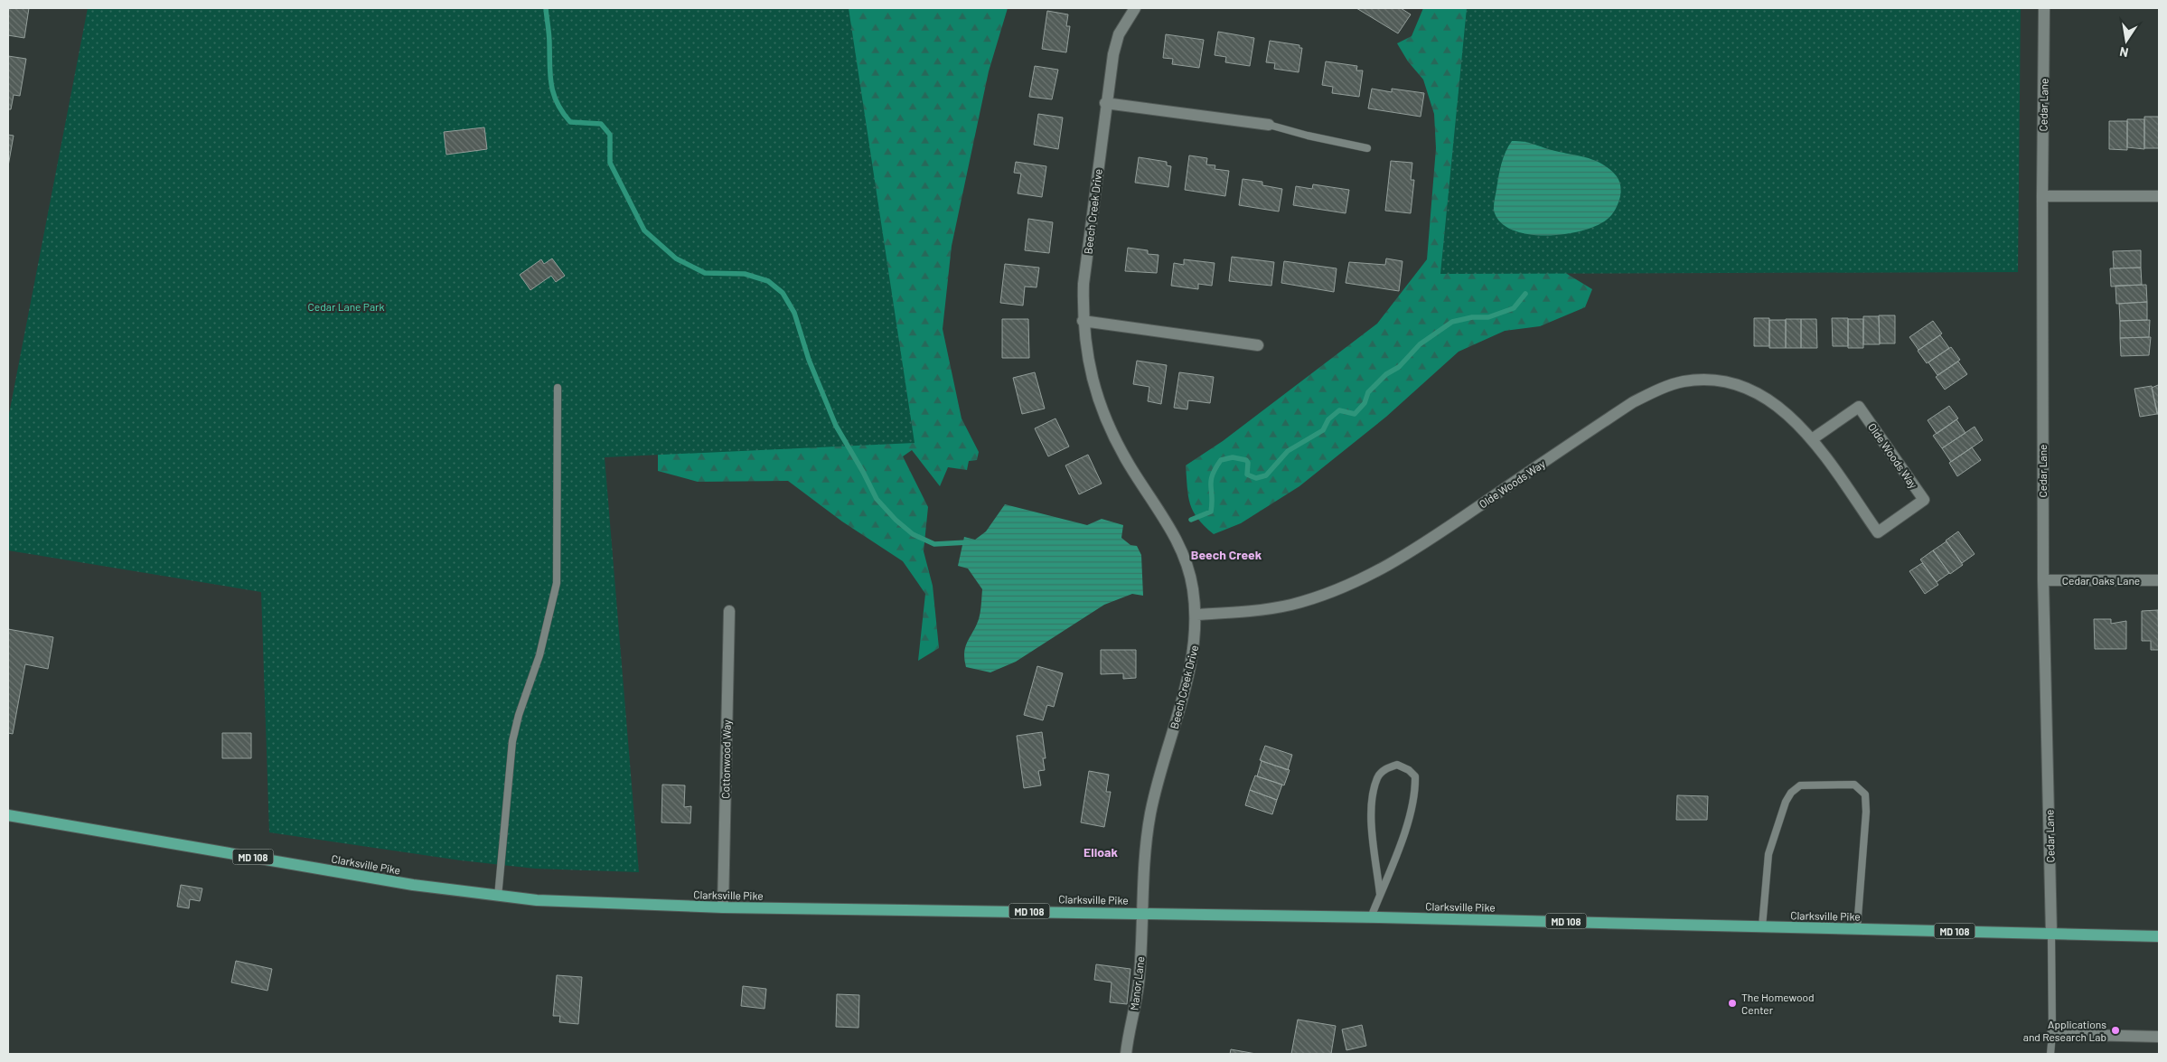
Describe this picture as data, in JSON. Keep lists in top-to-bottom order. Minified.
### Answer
{"streets":{"main road":["MD 108","Clarksville Pike"],"street":["Cedar Lane","Beech Creek Drive","Olde Woods Way","Cedar Oaks Lane","Cottonwood Way","Manor Lane"]},"crossings":[["Cedar Lane","Cedar Oaks Lane"],["Cedar Lane","Clarksville Pike"],["Beech Creek Drive","Olde Woods Way"],["Beech Creek Drive","Clarksville Pike"],["Beech Creek Drive","Manor Lane"],["Cottonwood Way","Clarksville Pike"],["Clarksville Pike","Manor Lane"]],"districts":["Beech Creek","Elioak"],"parks":["Cedar Lane Park"],"places":["The Homewood Center","Applications and Research Lab"],"north":"bottom"}
